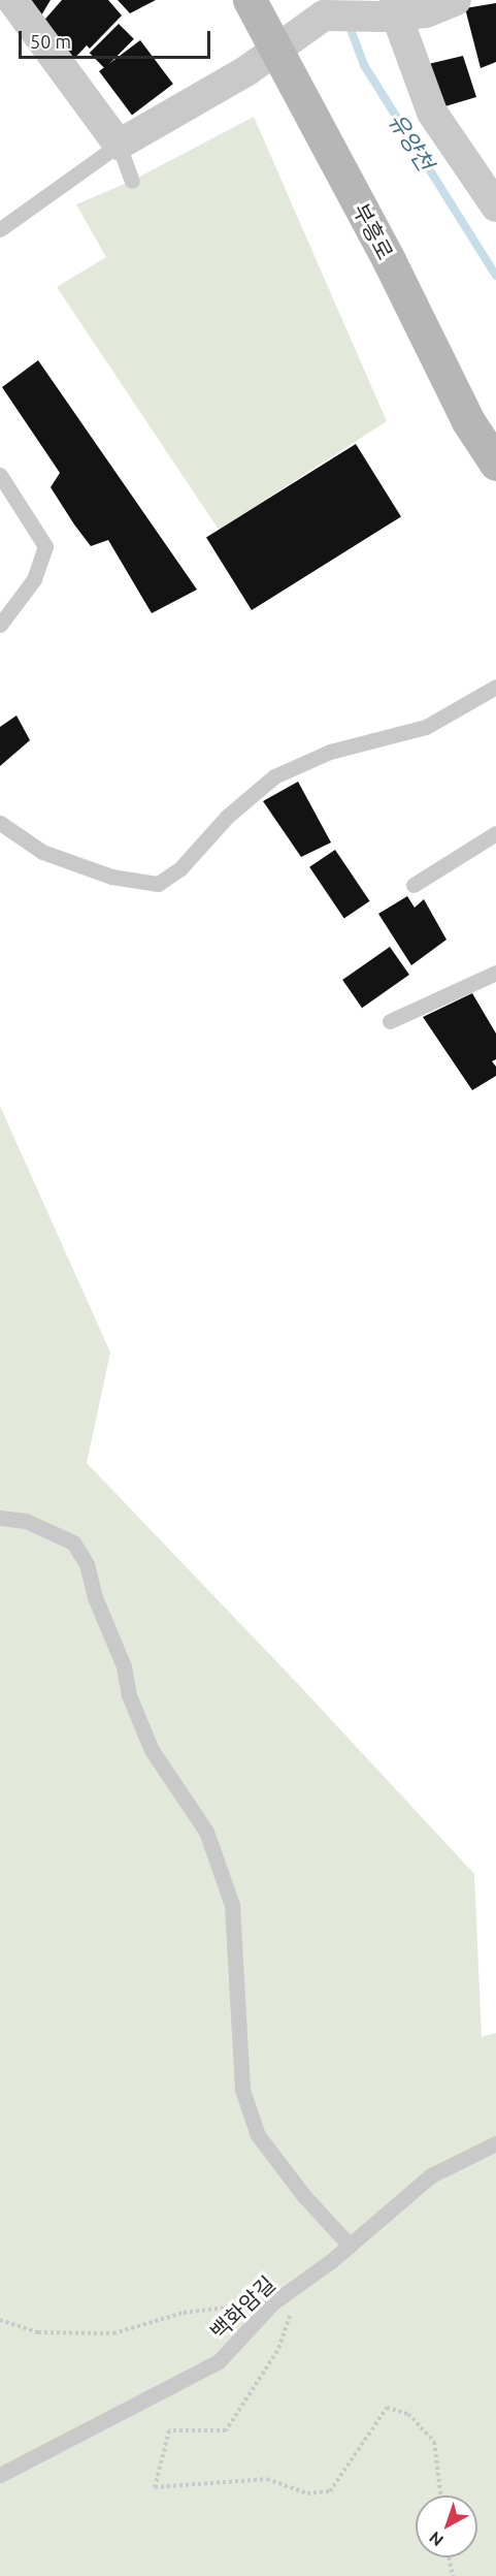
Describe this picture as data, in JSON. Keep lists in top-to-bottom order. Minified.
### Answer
{"streets":{"main road":["부흥로"],"lane":["백화암길"]},"water":["유양천"],"scale_bar":"50 m","north":"bottom left"}
